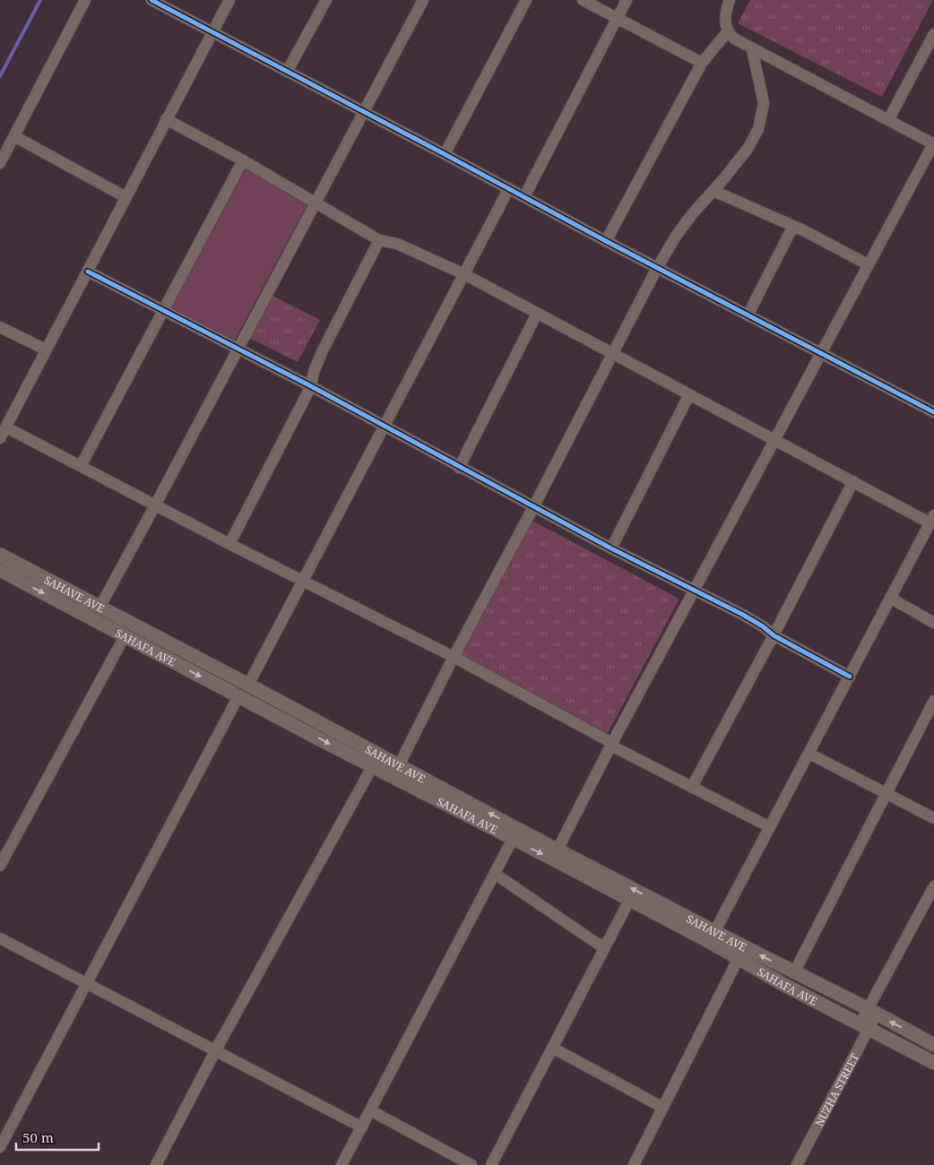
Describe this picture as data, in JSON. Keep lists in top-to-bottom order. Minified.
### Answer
{"streets":{"main road":["SAHAVE AVE","SAHAFA AVE"],"street":["NUZHA STREET"]},"crossings":[["SAHAVE AVE","SAHAFA AVE"],["SAHAVE AVE","NUZHA STREET"],["SAHAFA AVE","NUZHA STREET"]],"one_way":["SAHAVE AVE","SAHAFA AVE"],"scale_bar":"50 m"}
